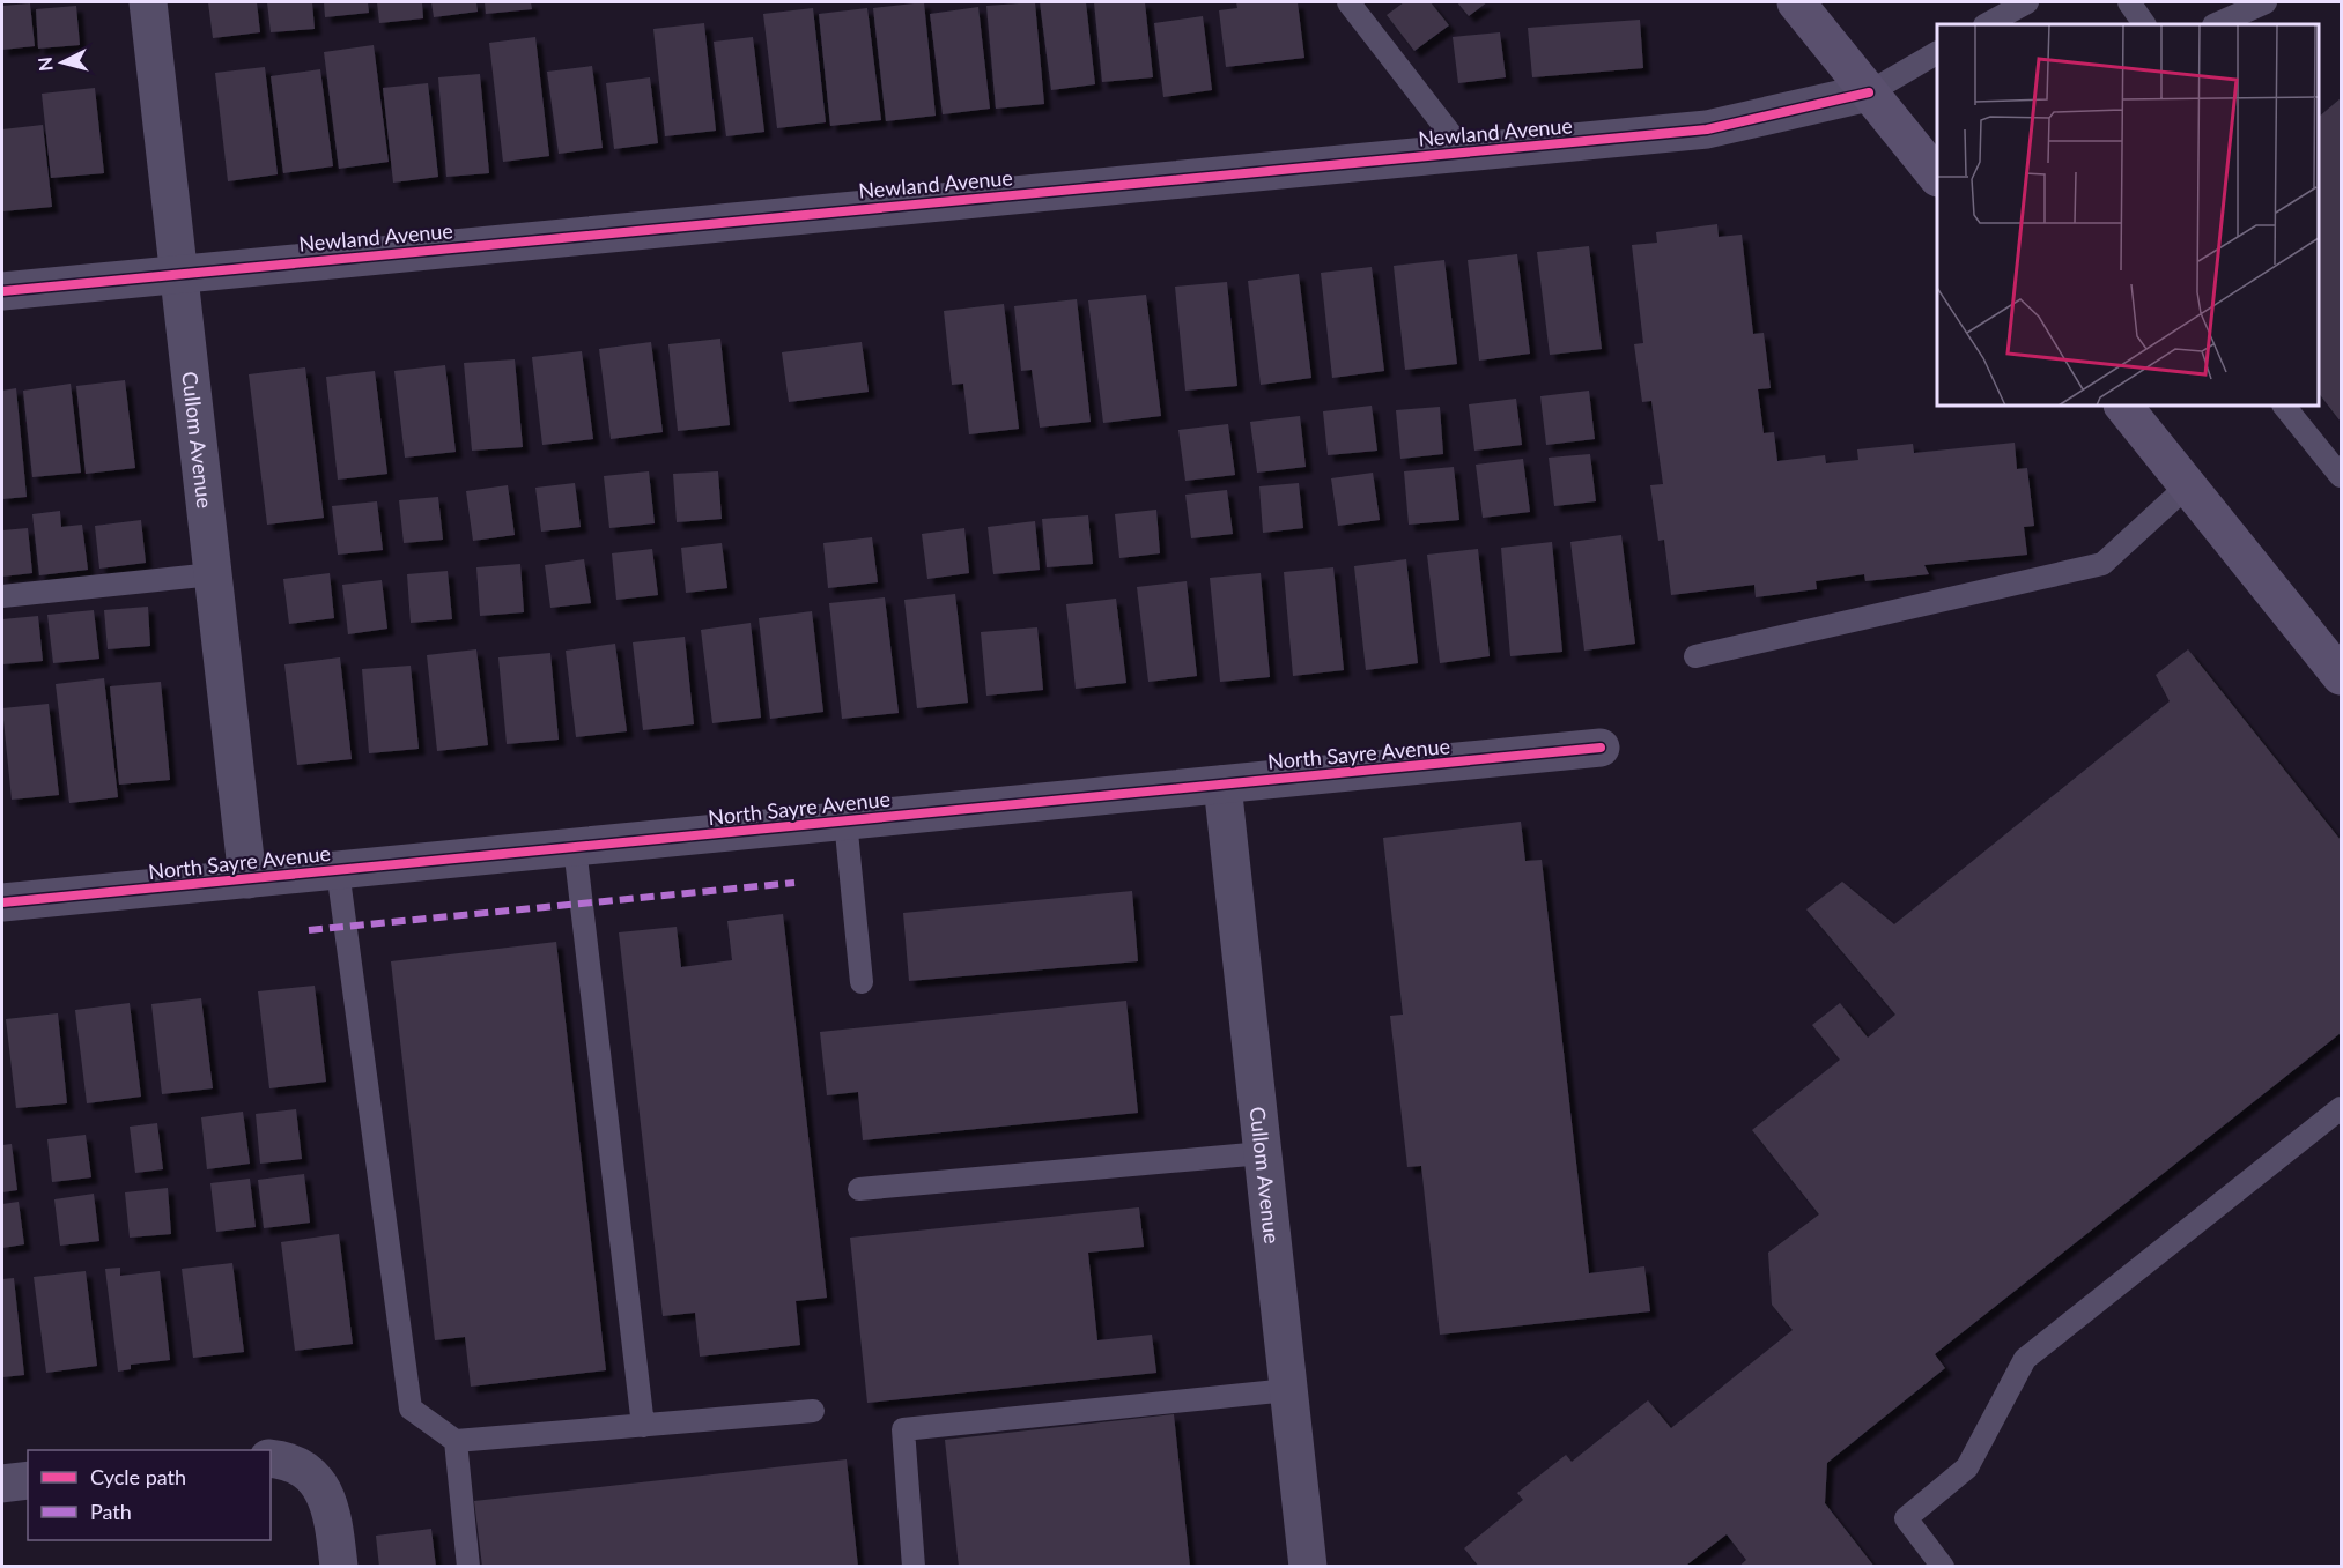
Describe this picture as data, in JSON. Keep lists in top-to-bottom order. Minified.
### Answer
{"streets":{"street":["Newland Avenue","Cullom Avenue","North Sayre Avenue"]},"crossings":[["Newland Avenue","Cullom Avenue"],["Cullom Avenue","North Sayre Avenue"]],"legend":["Cycle path","Path"],"north":"left"}
